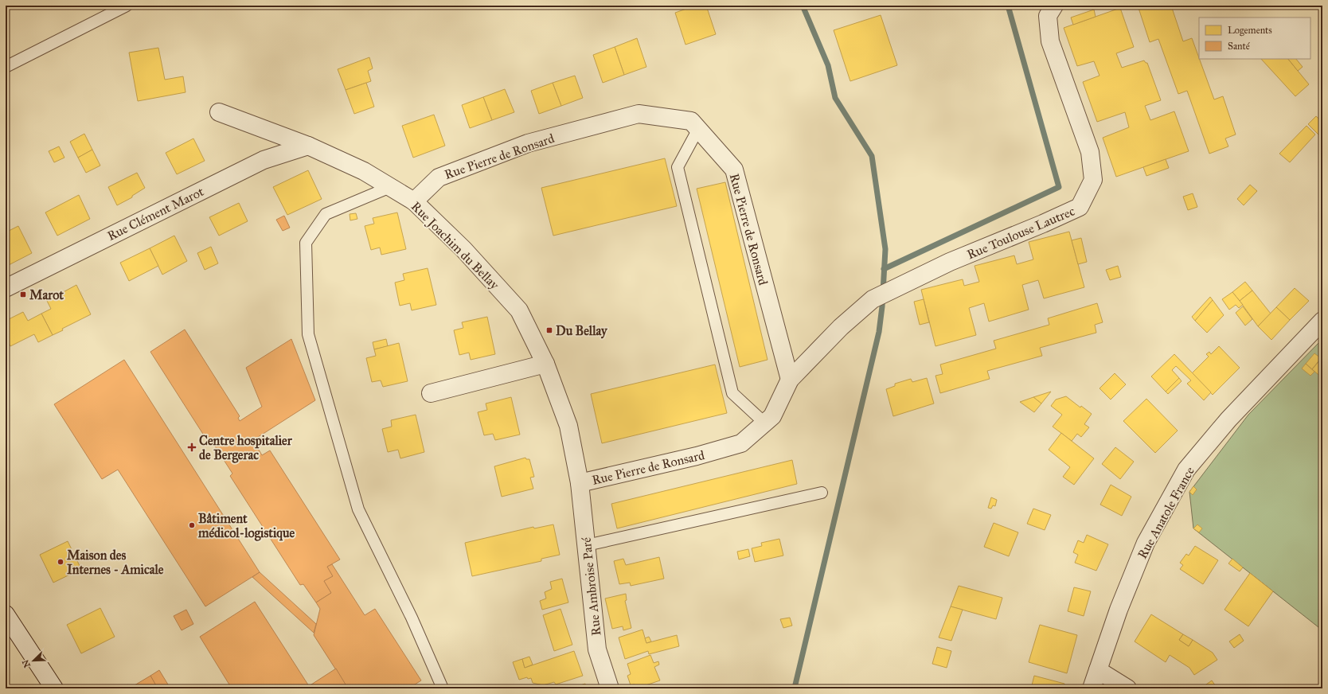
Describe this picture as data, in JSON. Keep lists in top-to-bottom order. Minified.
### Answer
{"streets":{"street":["Rue Pierre de Ronsard","Rue Clément Marot","Rue Toulouse Lautrec","Rue Joachim du Bellay","Rue Anatole France","Rue Ambroise Paré"]},"crossings":[["Rue Pierre de Ronsard","Rue Toulouse Lautrec"],["Rue Pierre de Ronsard","Rue Joachim du Bellay"],["Rue Pierre de Ronsard","Rue Ambroise Paré"],["Rue Clément Marot","Rue Joachim du Bellay"],["Rue Joachim du Bellay","Rue Ambroise Paré"]],"places":{"transit":["Marot","Du Bellay"],"health":["Centre hospitalier de Bergerac"],"other":["Bâtiment médicol-logistique","Maison des Internes - Amicale"]},"legend":["Logements","Santé"],"north":"bottom left"}
